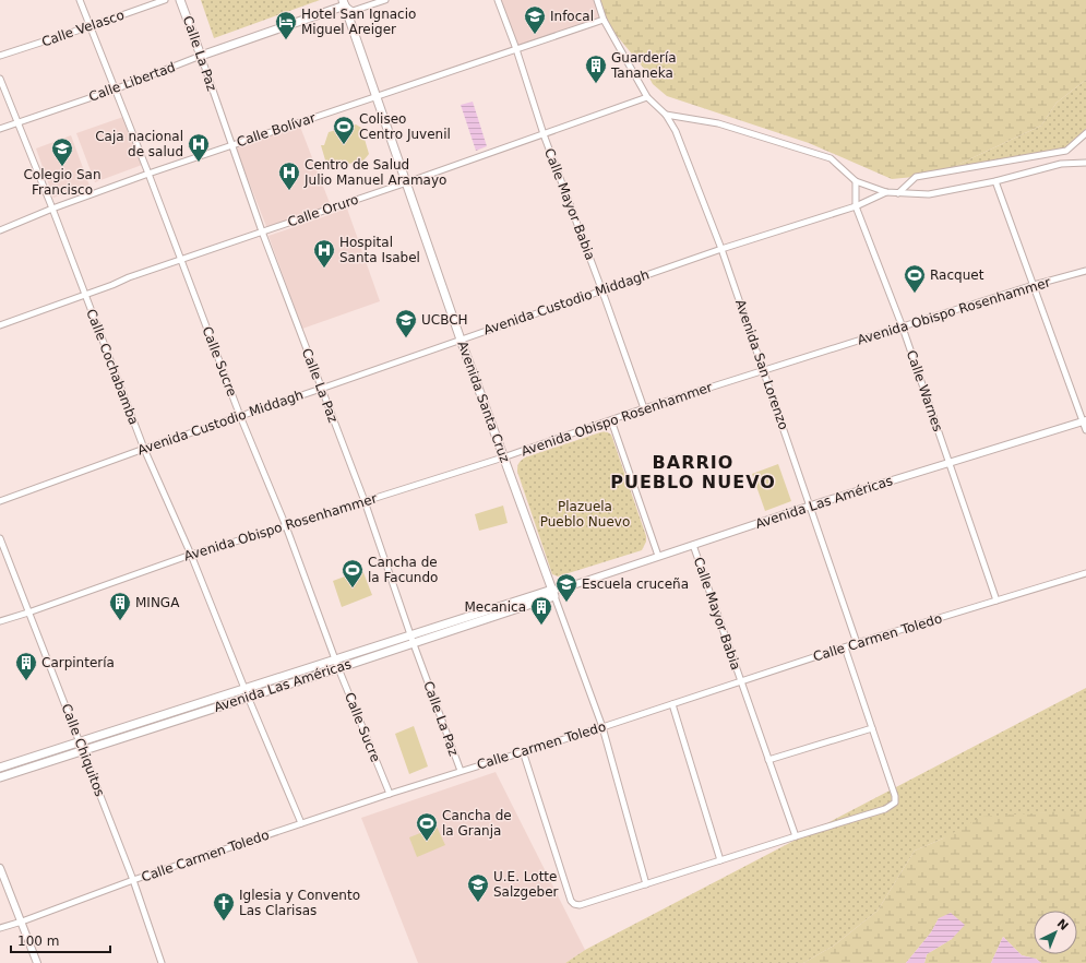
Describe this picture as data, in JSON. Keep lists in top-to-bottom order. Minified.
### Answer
{"streets":{"main road":["Calle La Paz","Calle Libertad","Avenida Santa Cruz","Avenida Las Américas"],"street":["Calle Velasco","Calle Bolívar","Calle Mayor Babia","Calle Oruro","Avenida Custodio Middagh","Avenida Obispo Rosenhammer","Calle Sucre","Avenida San Lorenzo","Calle Cochabamba","Calle Warnes","Calle Carmen Toledo","Calle Chiquitos"]},"crossings":[["Calle Velasco","Calle Sucre"],["Calle La Paz","Calle Libertad"],["Calle La Paz","Calle Bolívar"],["Calle La Paz","Calle Oruro"],["Calle La Paz","Avenida Custodio Middagh"],["Calle La Paz","Avenida Obispo Rosenhammer"],["Calle La Paz","Avenida Las Américas"],["Calle La Paz","Calle Carmen Toledo"],["Calle Libertad","Calle Sucre"],["Calle Libertad","Calle Cochabamba"],["Calle Libertad","Avenida Santa Cruz"],["Calle Bolívar","Calle Mayor Babia"],["Calle Bolívar","Calle Sucre"],["Calle Bolívar","Avenida San Lorenzo"],["Calle Bolívar","Calle Cochabamba"],["Calle Bolívar","Avenida Santa Cruz"],["Calle Mayor Babia","Calle Oruro"],["Calle Mayor Babia","Avenida Custodio Middagh"],["Calle Mayor Babia","Avenida Obispo Rosenhammer"],["Calle Mayor Babia","Avenida Las Américas"],["Calle Mayor Babia","Calle Carmen Toledo"],["Calle Oruro","Calle Sucre"],["Calle Oruro","Avenida San Lorenzo"],["Calle Oruro","Calle Cochabamba"],["Calle Oruro","Avenida Santa Cruz"],["Avenida Custodio Middagh","Calle Sucre"],["Avenida Custodio Middagh","Avenida San Lorenzo"],["Avenida Custodio Middagh","Calle Cochabamba"],["Avenida Custodio Middagh","Calle Warnes"],["Avenida Custodio Middagh","Avenida Santa Cruz"],["Avenida Obispo Rosenhammer","Calle Sucre"],["Avenida Obispo Rosenhammer","Avenida San Lorenzo"],["Avenida Obispo Rosenhammer","Calle Cochabamba"],["Avenida Obispo Rosenhammer","Calle Warnes"],["Avenida Obispo Rosenhammer","Avenida Santa Cruz"],["Avenida Obispo Rosenhammer","Calle Chiquitos"],["Calle Sucre","Avenida Las Américas"],["Calle Sucre","Calle Carmen Toledo"],["Avenida San Lorenzo","Avenida Las Américas"],["Avenida San Lorenzo","Calle Carmen Toledo"],["Calle Cochabamba","Avenida Las Américas"],["Calle Cochabamba","Calle Carmen Toledo"],["Calle Warnes","Avenida Las Américas"],["Calle Warnes","Calle Carmen Toledo"],["Avenida Santa Cruz","Avenida Las Américas"],["Avenida Santa Cruz","Calle Carmen Toledo"],["Avenida Las Américas","Calle Chiquitos"],["Calle Carmen Toledo","Calle Chiquitos"]],"districts":["BARRIO PUEBLO NUEVO"],"parks":["Plazuela Pueblo Nuevo"],"places":{"school or university":["Infocal","Colegio San Francisco","UCBCH","Escuela cruceña","U.E. Lotte Salzgeber"],"hotel":["Hotel San Ignacio Miguel Areiger"],"building":["Guardería Tananeka","MINGA","Mecanica","Carpintería"],"sports":["Coliseo Centro Juvenil","Racquet","Cancha de la Facundo","Cancha de la Granja"],"hospital":["Caja nacional de salud","Centro de Salud Julio Manuel Aramayo","Hospital Santa Isabel"],"church":["Iglesia y Convento Las Clarisas"]},"scale_bar":"100 m","north":"top right"}
